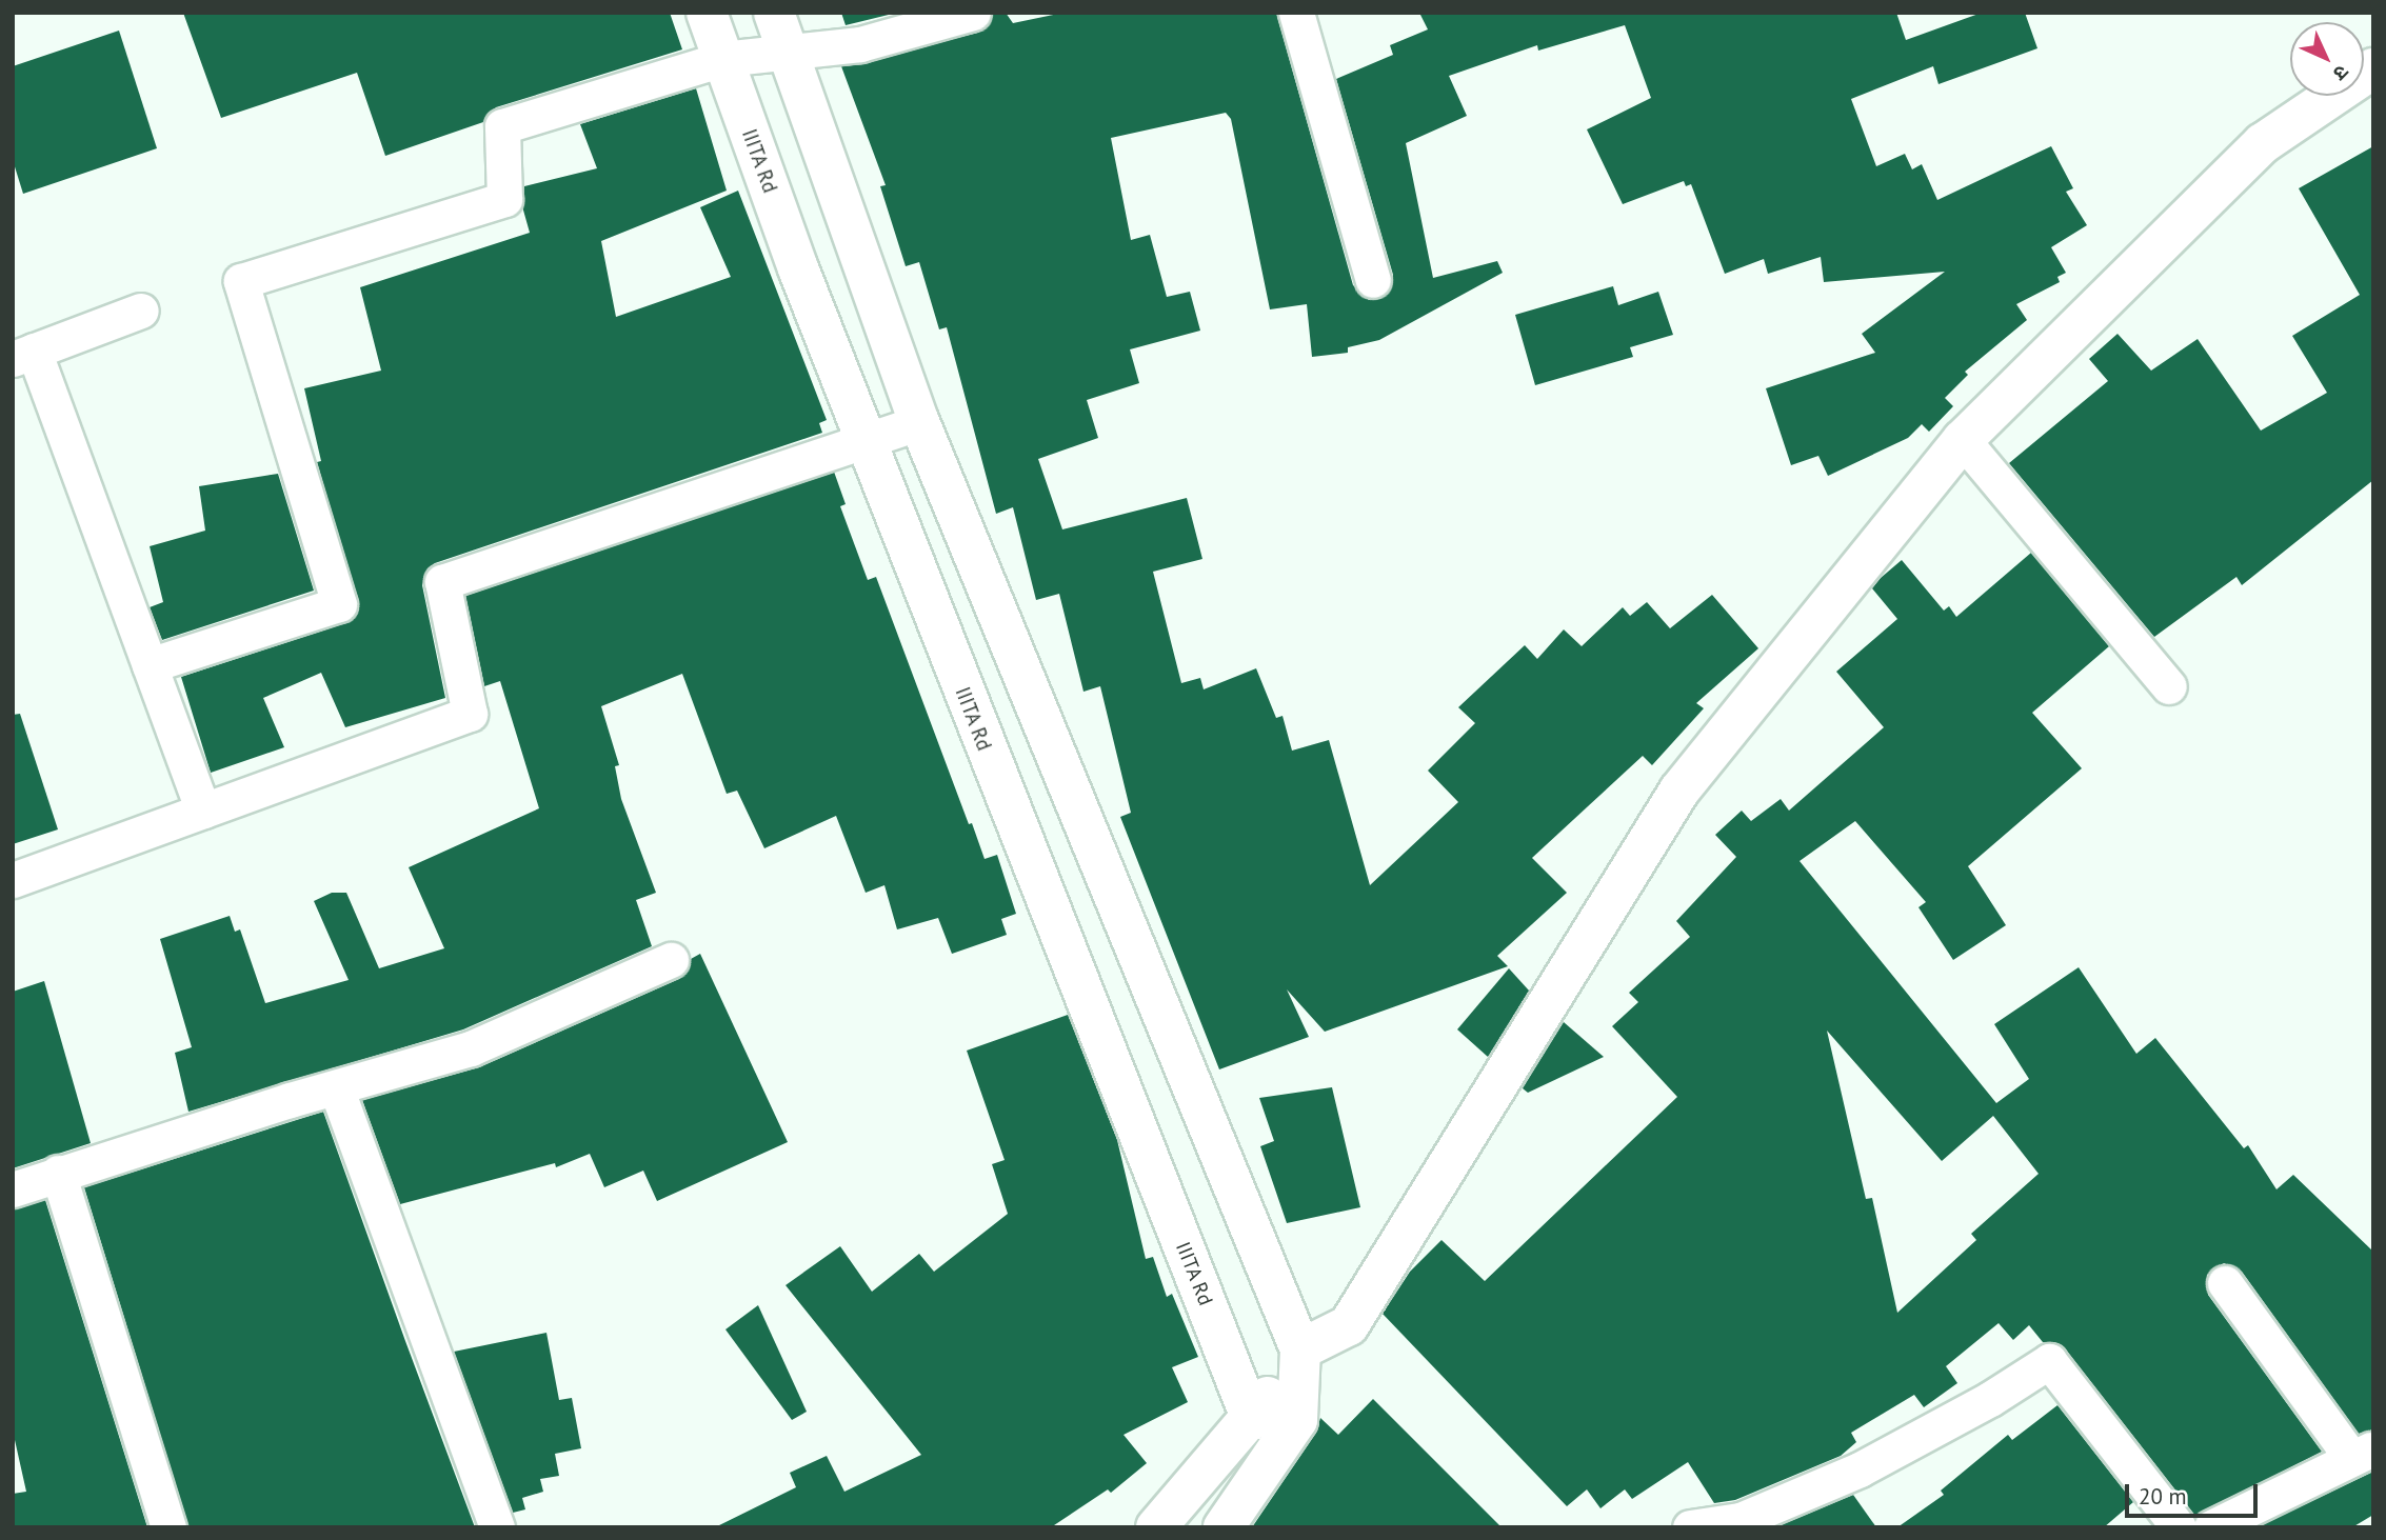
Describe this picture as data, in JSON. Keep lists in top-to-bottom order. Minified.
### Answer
{"streets":{"main road":["IIITA Rd"]},"scale_bar":"20 m","north":"bottom right"}
